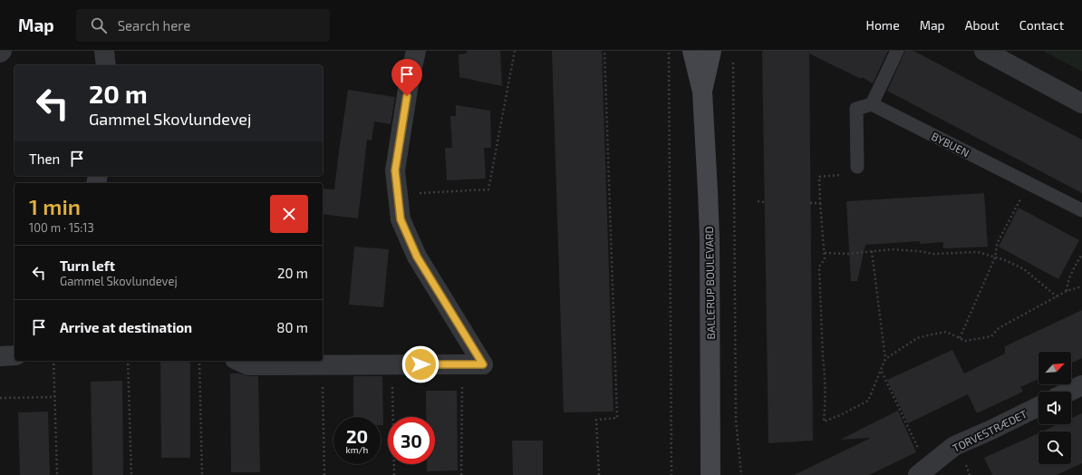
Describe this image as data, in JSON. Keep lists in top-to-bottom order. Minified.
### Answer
{"streets":{"street":["BALLERUP BOULEVARD","TORVESTRÆDET"],"lane":["BYBUEN"]},"north":"top right","page":{"header":"Map","search":"Search here","nav":["Home","Map","About","Contact"],"turn":["20 m","Gammel Skovlundevej"],"then":"Then","heading":["1 min","100 m · 15:13"],"list":[{"name":"Turn left","note":"Gammel Skovlundevej","value":"20 m"},{"name":"Arrive at destination","value":"80 m"}],"speed":"20 km/h","limit":"30"}}
